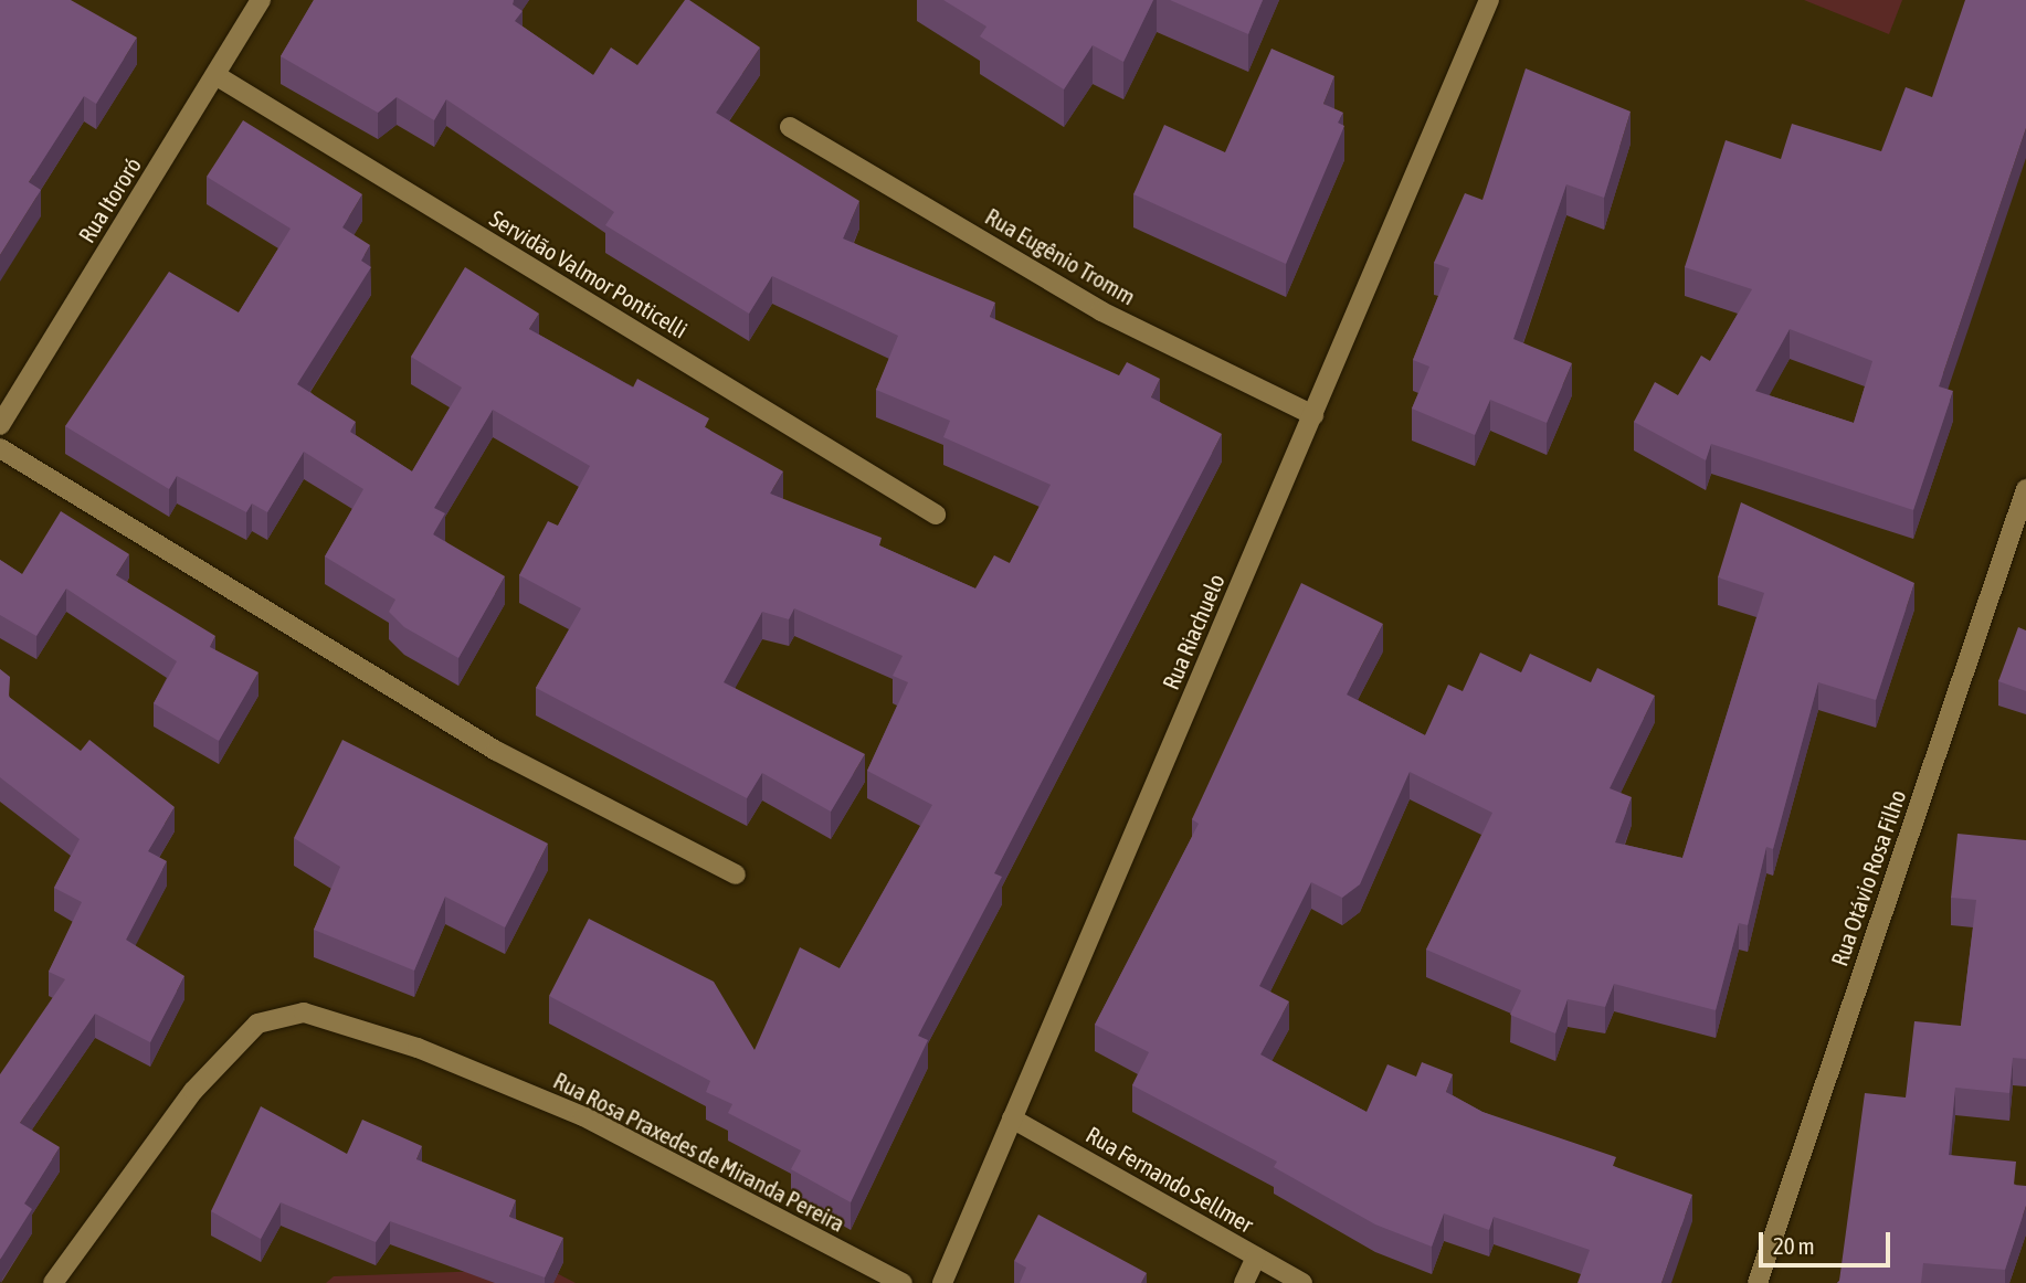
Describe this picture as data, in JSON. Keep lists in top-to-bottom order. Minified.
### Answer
{"streets":{"street":["Rua Itororó","Rua Eugênio Tromm","Servidão Valmor Ponticelli","Rua Riachuelo","Rua Otávio Rosa Filho","Rua Rosa Praxedes de Miranda Pereira","Rua Fernando Sellmer"]},"crossings":[["Rua Itororó","Servidão Valmor Ponticelli"],["Rua Eugênio Tromm","Rua Riachuelo"],["Rua Riachuelo","Rua Fernando Sellmer"]],"scale_bar":"20 m"}
